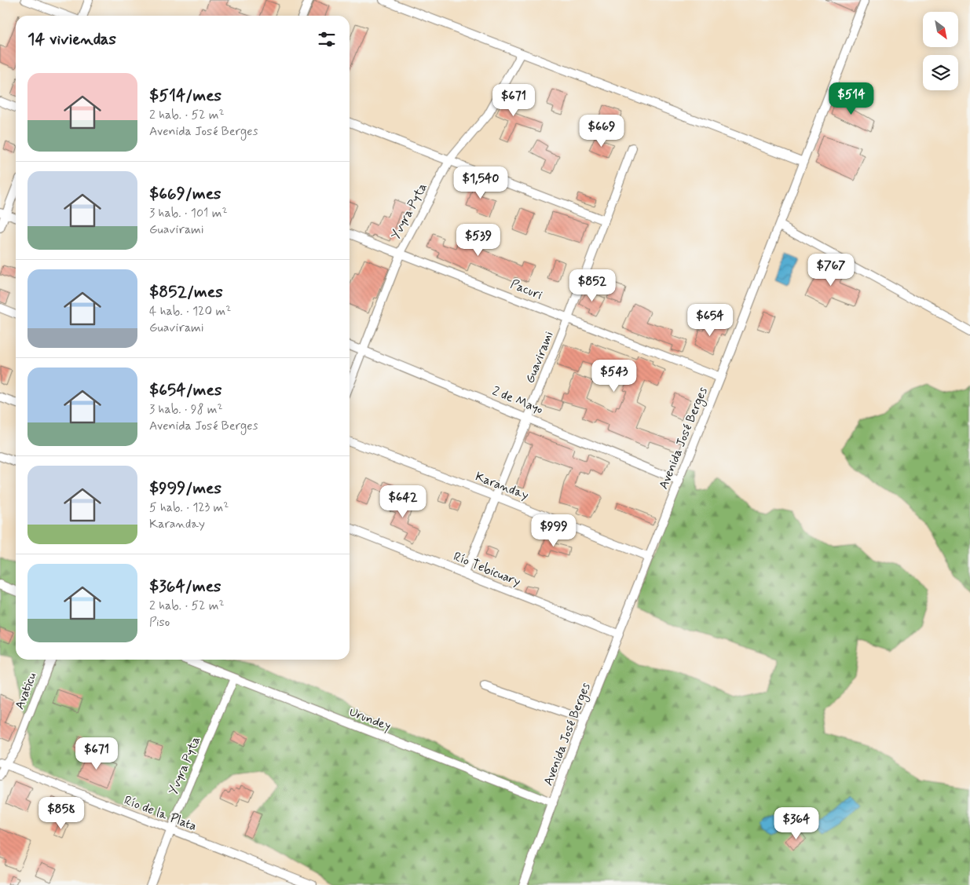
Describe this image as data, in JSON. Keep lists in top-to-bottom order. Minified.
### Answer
{"streets":{"street":["Yvyra Pyta","Pacuri","Guavirami","2 de Mayo","Avenida José Berges","Karanday","Río Tebicuary","Avaticu","Urundey","Río de la Plata"]},"crossings":[["Yvyra Pyta","Pacuri"],["Yvyra Pyta","2 de Mayo"],["Yvyra Pyta","Urundey"],["Yvyra Pyta","Río de la Plata"],["Pacuri","Guavirami"],["Pacuri","Avenida José Berges"],["Guavirami","2 de Mayo"],["Guavirami","Karanday"],["Guavirami","Río Tebicuary"],["2 de Mayo","Avenida José Berges"],["Avenida José Berges","Karanday"],["Avenida José Berges","Río Tebicuary"],["Avenida José Berges","Urundey"],["Avaticu","Río de la Plata"]],"north":"bottom right","page":{"heading":"14 viviendas","list":[{"name":"$514/mes","note":"2 hab. · 52 m² · Avenida José Berges"},{"name":"$669/mes","note":"3 hab. · 101 m² · Guavirami"},{"name":"$852/mes","note":"4 hab. · 120 m² · Guavirami"},{"name":"$654/mes","note":"3 hab. · 98 m² · Avenida José Berges"},{"name":"$999/mes","note":"5 hab. · 123 m² · Karanday"},{"name":"$364/mes","note":"2 hab. · 52 m² · Piso"}],"price":["$514","$671","$669","$1,540","$539","$767","$852","$654","$543","$642","$999","$671","$858","$364"]}}
